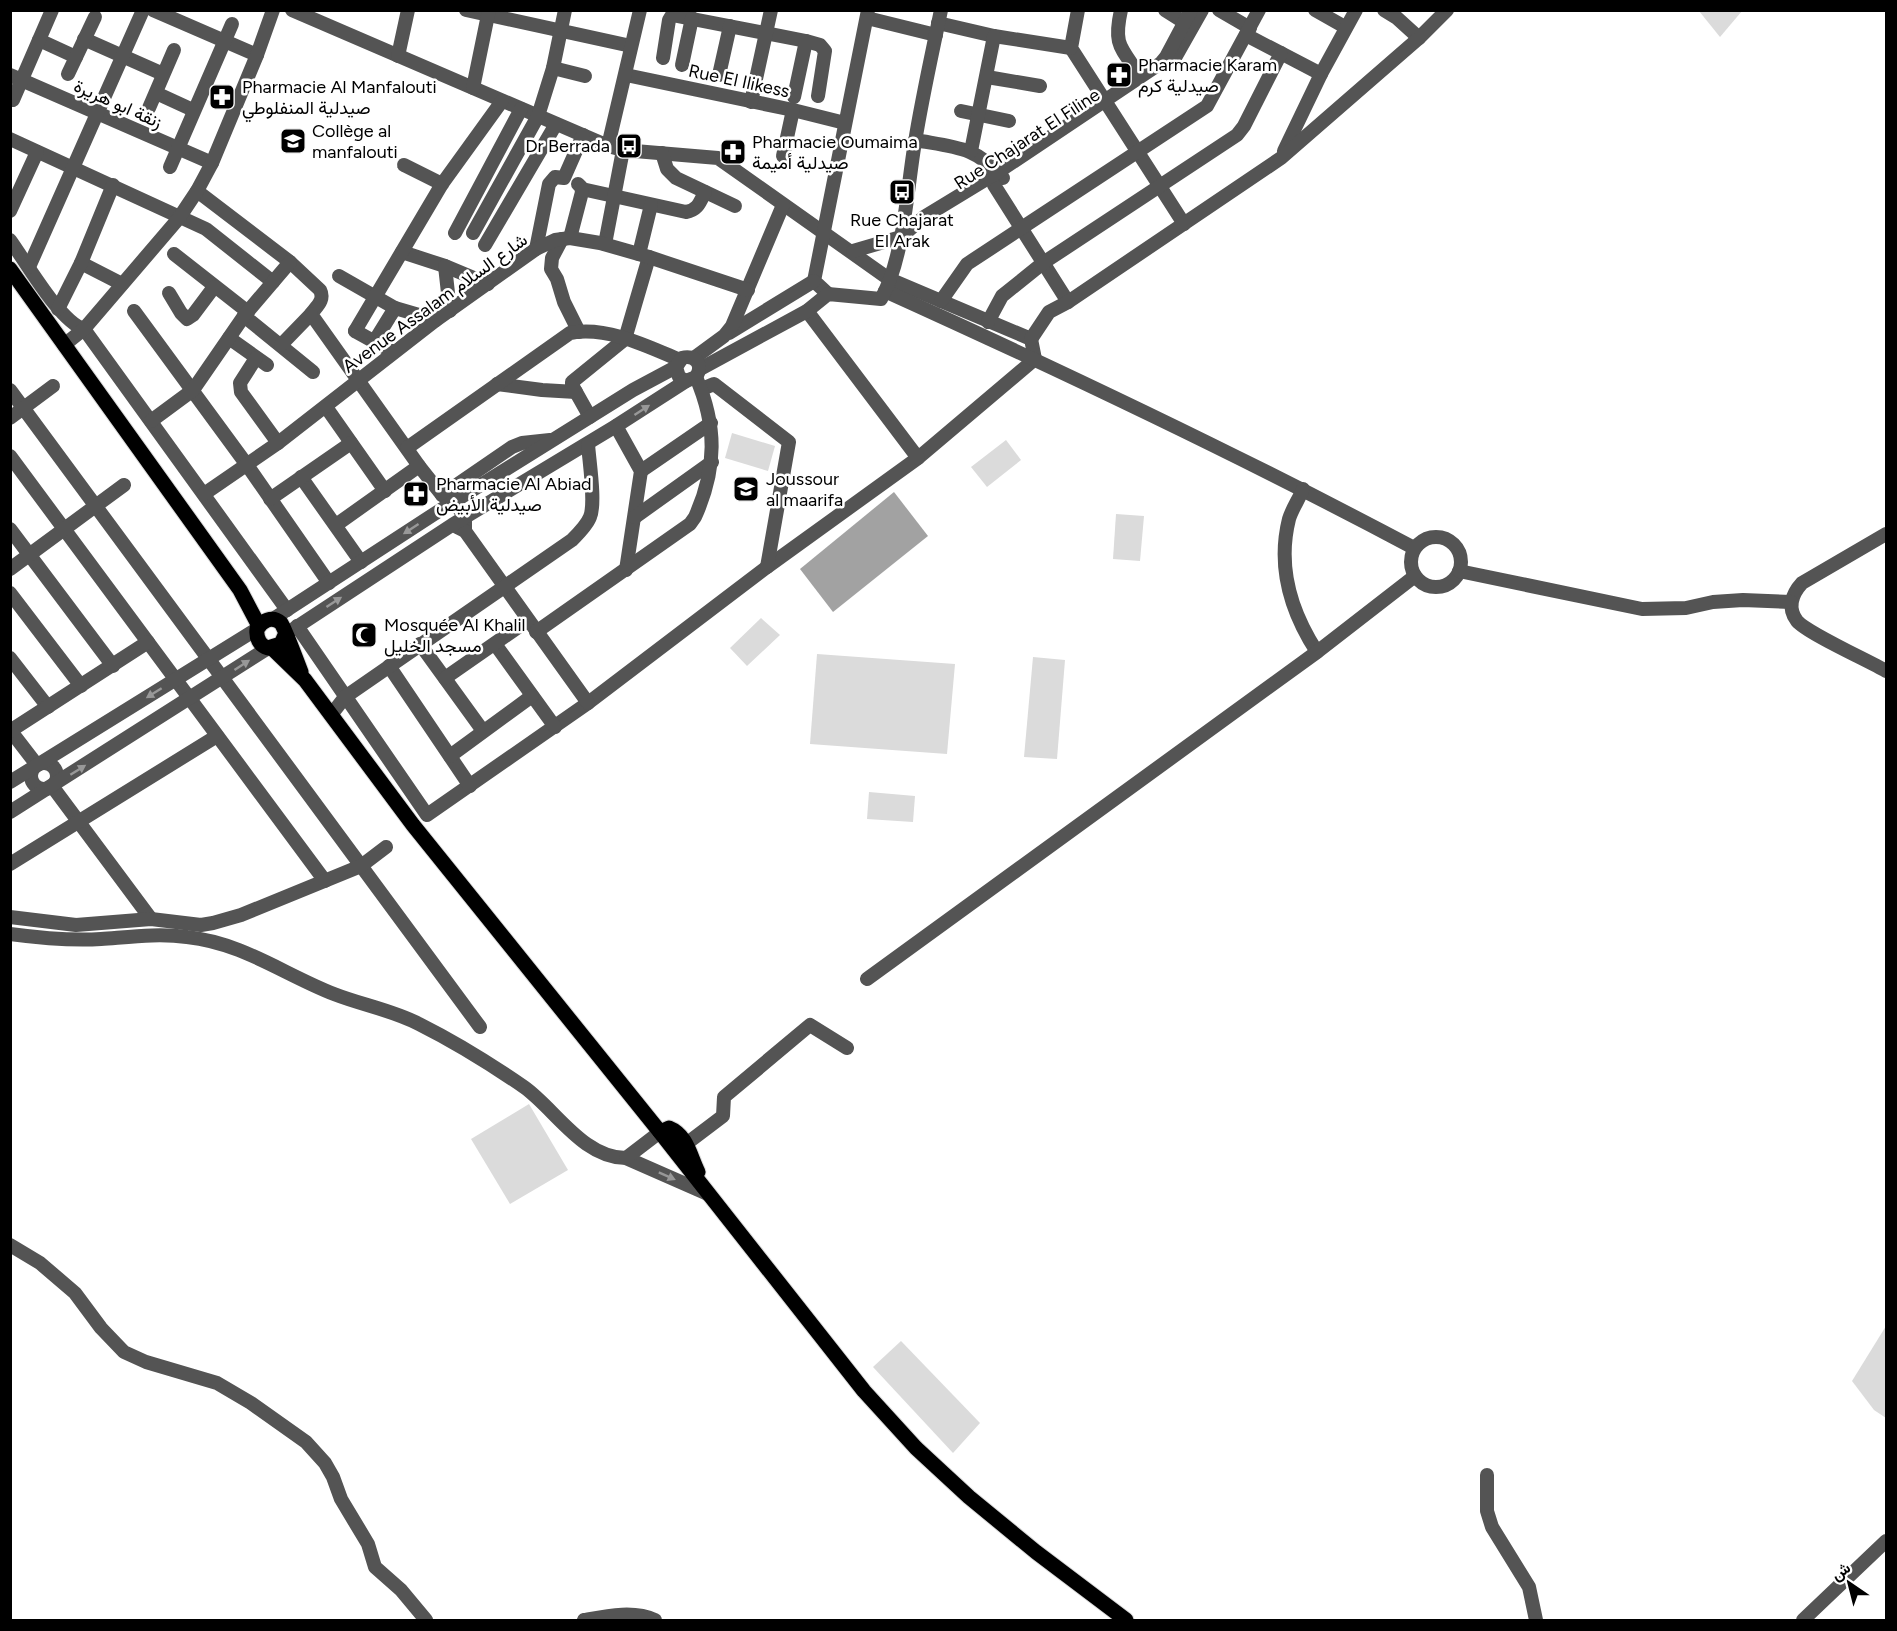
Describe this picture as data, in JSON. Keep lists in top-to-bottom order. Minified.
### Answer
{"streets":{"street":["Rue El Ilikess","زنقة ابو هريرة","Rue Chajarat El Filine","Avenue Assalam شارع السلام"]},"places":{"pharmacy":["Pharmacie Karam صيدلية كرم","Pharmacie Al Manfalouti صيدلية المنفلوطي","Pharmacie Oumaima صيدلية أميمة","Pharmacie Al Abiad صيدلية الأبيض"],"school or university":["Collège al manfalouti","Joussour al maarifa"],"bus stop":["Dr Berrada","Rue Chajarat El Arak"],"mosque":["Mosquée Al Khalil مسجد الخليل"]},"north":"top left"}
